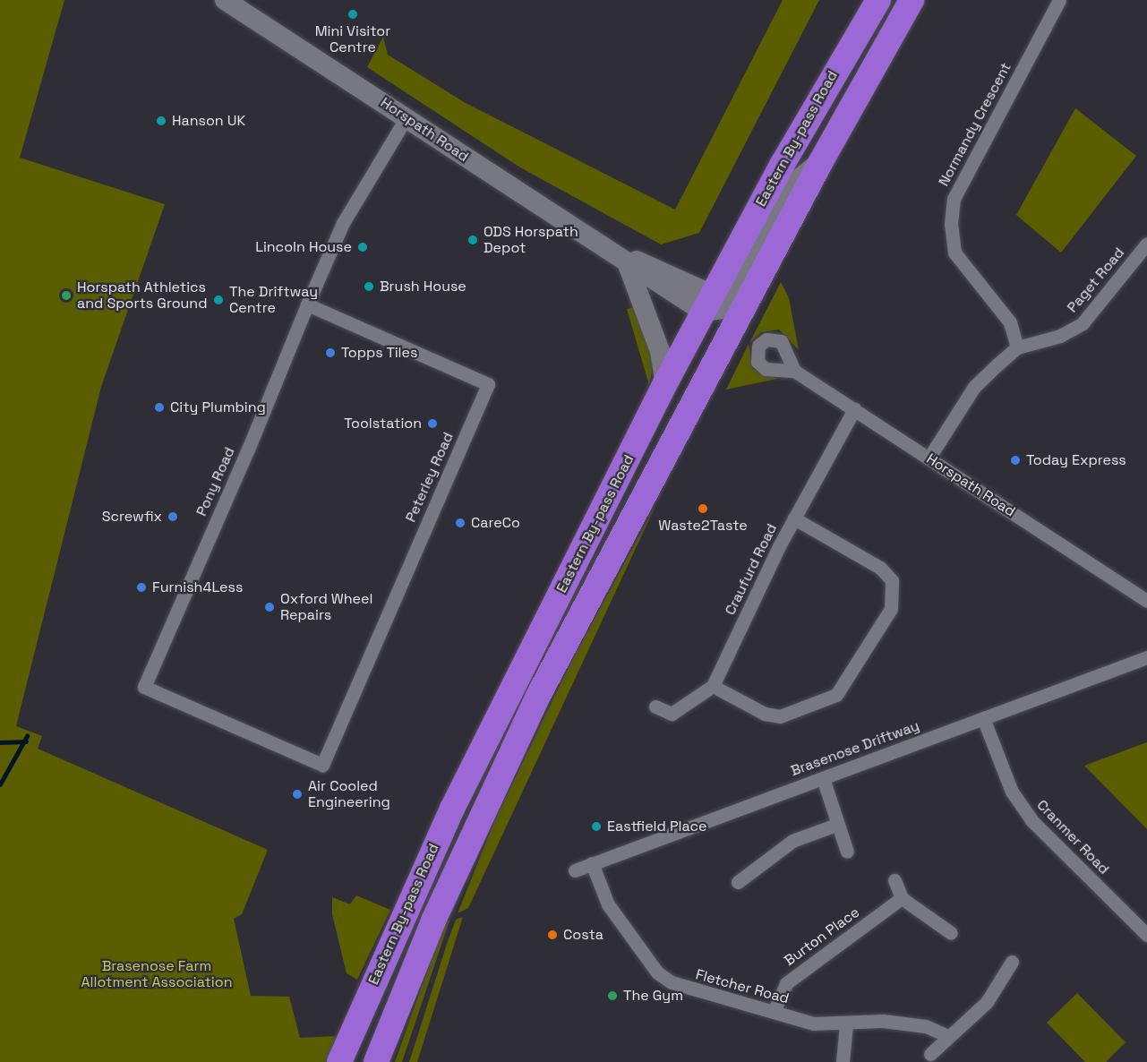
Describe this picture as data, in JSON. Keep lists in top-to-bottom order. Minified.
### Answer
{"streets":{"highway":["Eastern By-pass Road"],"street":["Normandy Crescent","Horspath Road","Paget Road","Peterley Road","Pony Road","Craufurd Road","Brasenose Driftway","Cranmer Road","Burton Place","Fletcher Road"]},"crossings":[["Normandy Crescent","Paget Road"],["Horspath Road","Eastern By-pass Road"],["Horspath Road","Paget Road"],["Horspath Road","Pony Road"],["Horspath Road","Craufurd Road"],["Peterley Road","Pony Road"],["Brasenose Driftway","Cranmer Road"],["Brasenose Driftway","Fletcher Road"],["Burton Place","Fletcher Road"]],"parks":["Brasenose Farm Allotment Association"],"places":["Mini Visitor Centre","Hanson UK","ODS Horspath Depot","Lincoln House","Brush House","Horspath Athletics and Sports Ground","The Driftway Centre","Topps Tiles","City Plumbing","Toolstation","Today Express","Waste2Taste","Screwfix","CareCo","Furnish4Less","Oxford Wheel Repairs","Air Cooled Engineering","Eastfield Place","Costa","The Gym"]}
